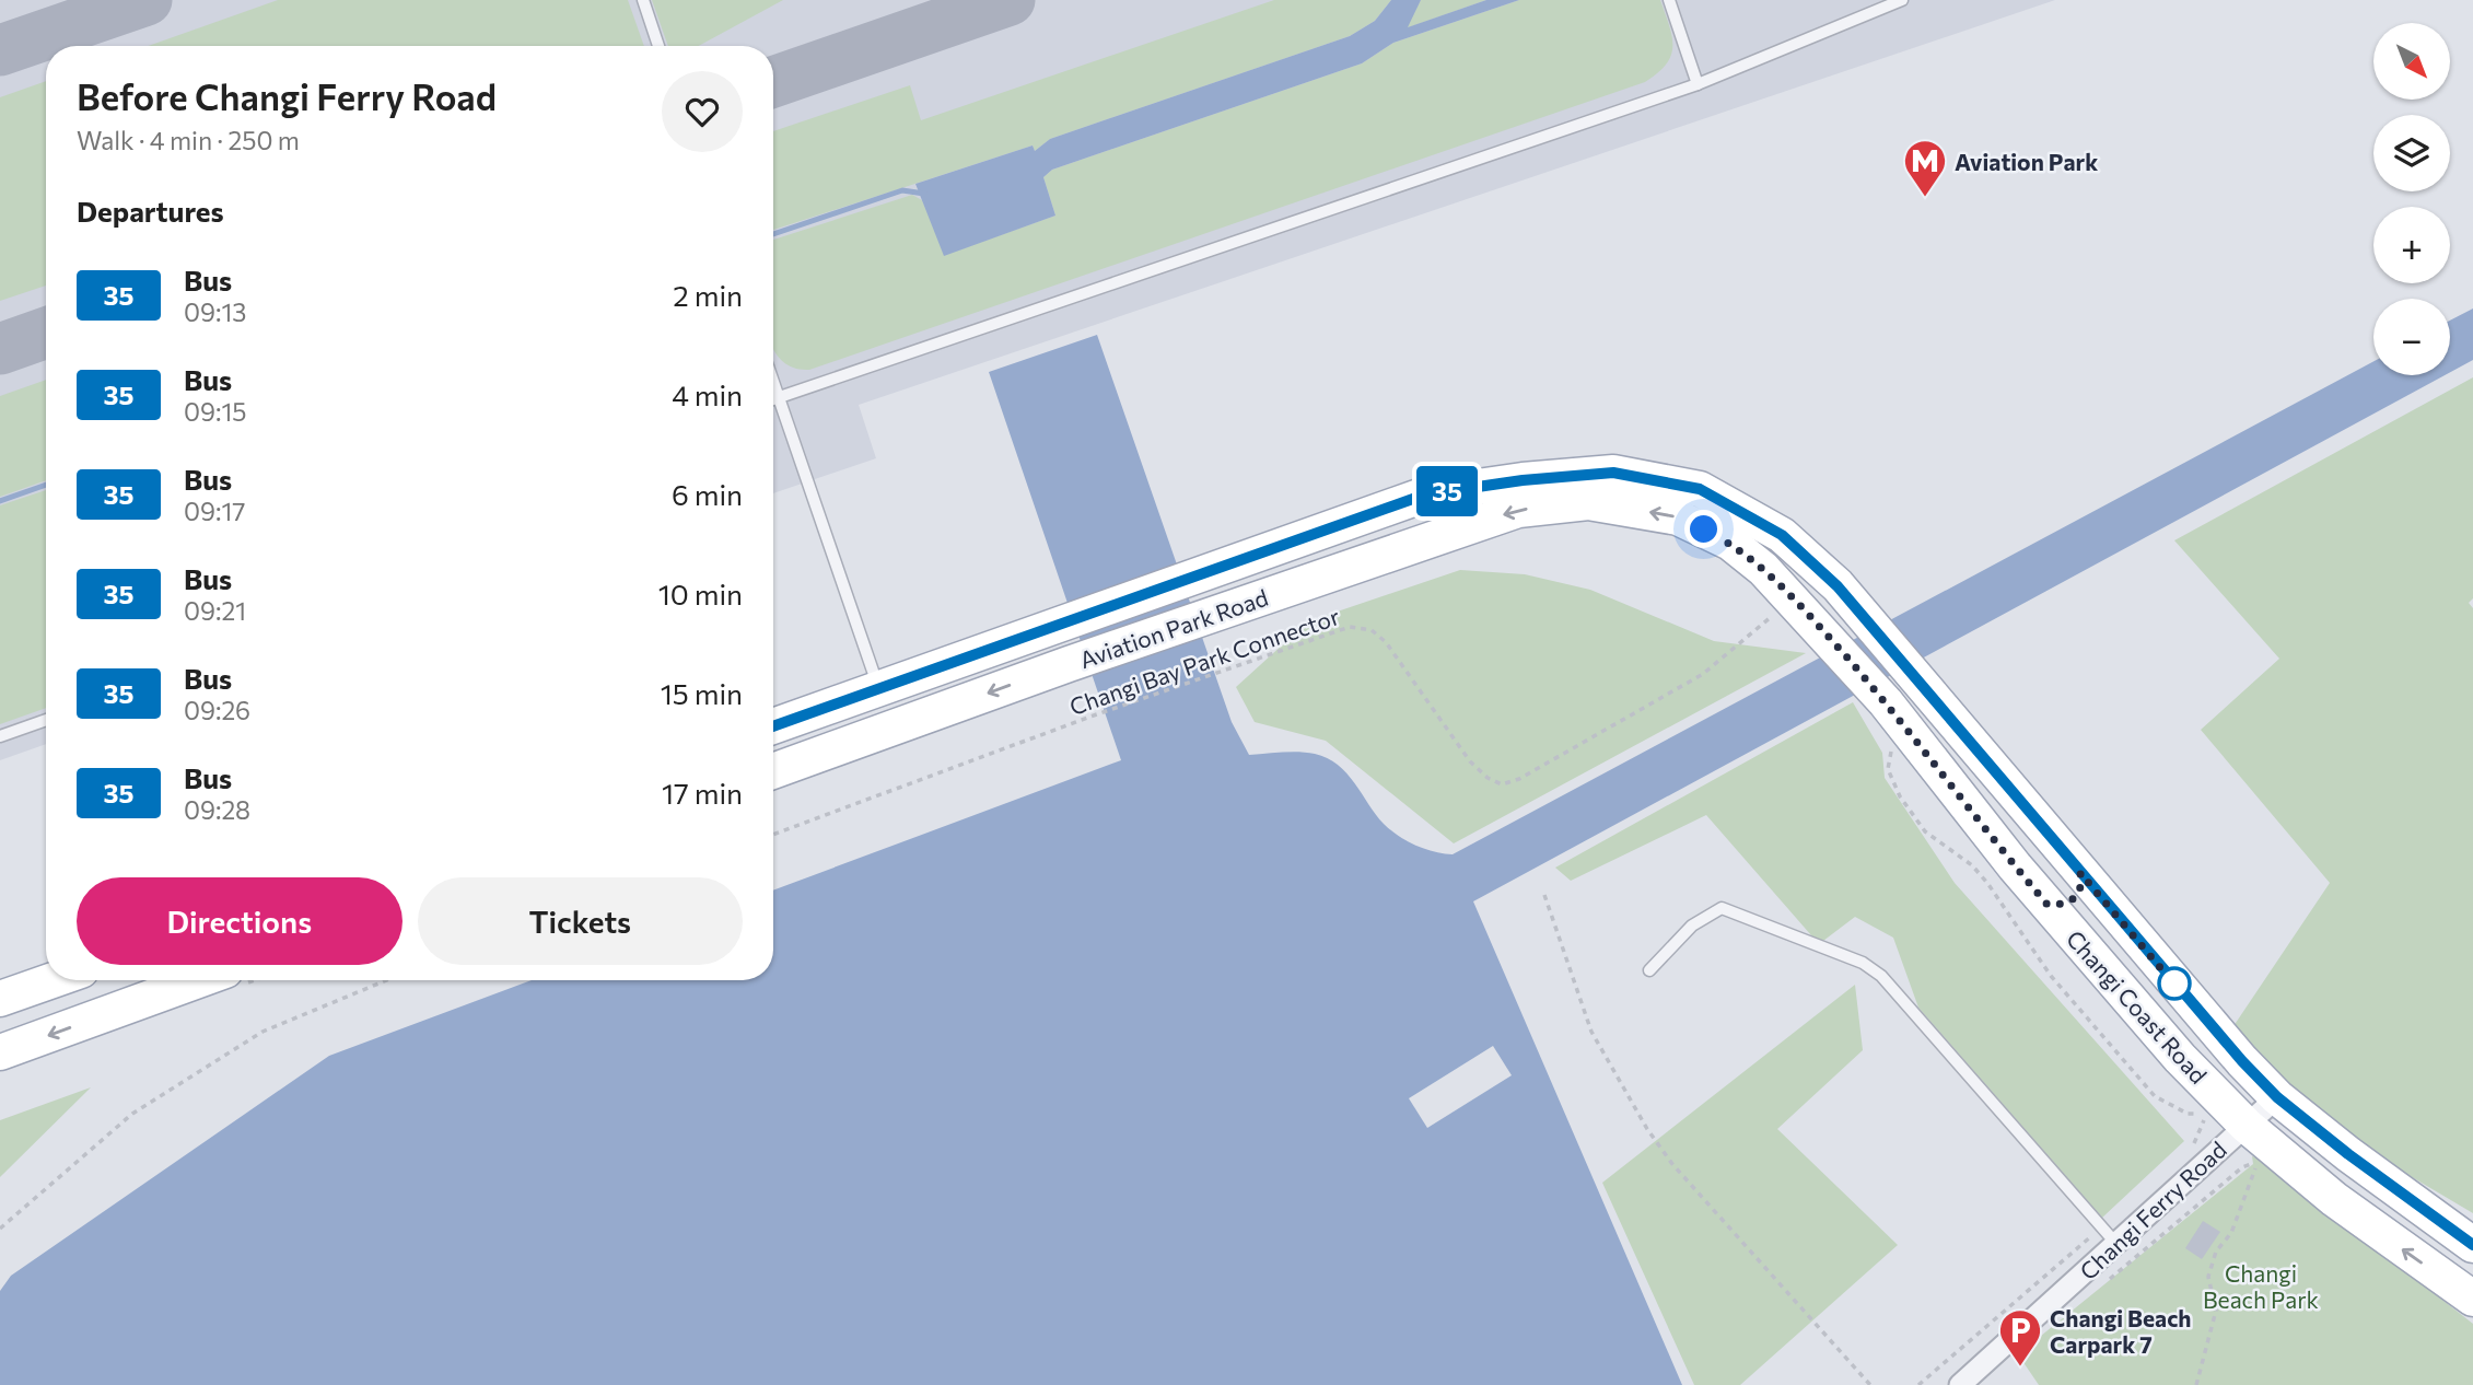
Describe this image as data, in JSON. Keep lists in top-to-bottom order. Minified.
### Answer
{"streets":{"main road":["Aviation Park Road","Changi Coast Road"],"street":["Changi Ferry Road"],"path":["Changi Bay Park Connector"]},"crossings":[["Aviation Park Road","Changi Coast Road"],["Changi Coast Road","Changi Ferry Road"]],"parks":["Changi Beach Park"],"places":{"metro station":["Aviation Park"],"parking":["Changi Beach Carpark 7"]},"lines":["bus line 35"],"north":"bottom right","page":{"on_map":"35","map_buttons":["+","−"],"heading":[["Before Changi Ferry Road","Walk · 4 min · 250 m"],"Departures"],"list":[{"mark":"35","name":"Bus","note":"09:13","value":"2 min"},{"mark":"35","name":"Bus","note":"09:15","value":"4 min"},{"mark":"35","name":"Bus","note":"09:17","value":"6 min"},{"mark":"35","name":"Bus","note":"09:21","value":"10 min"},{"mark":"35","name":"Bus","note":"09:26","value":"15 min"},{"mark":"35","name":"Bus","note":"09:28","value":"17 min"}],"buttons":["Directions","Tickets"]}}
